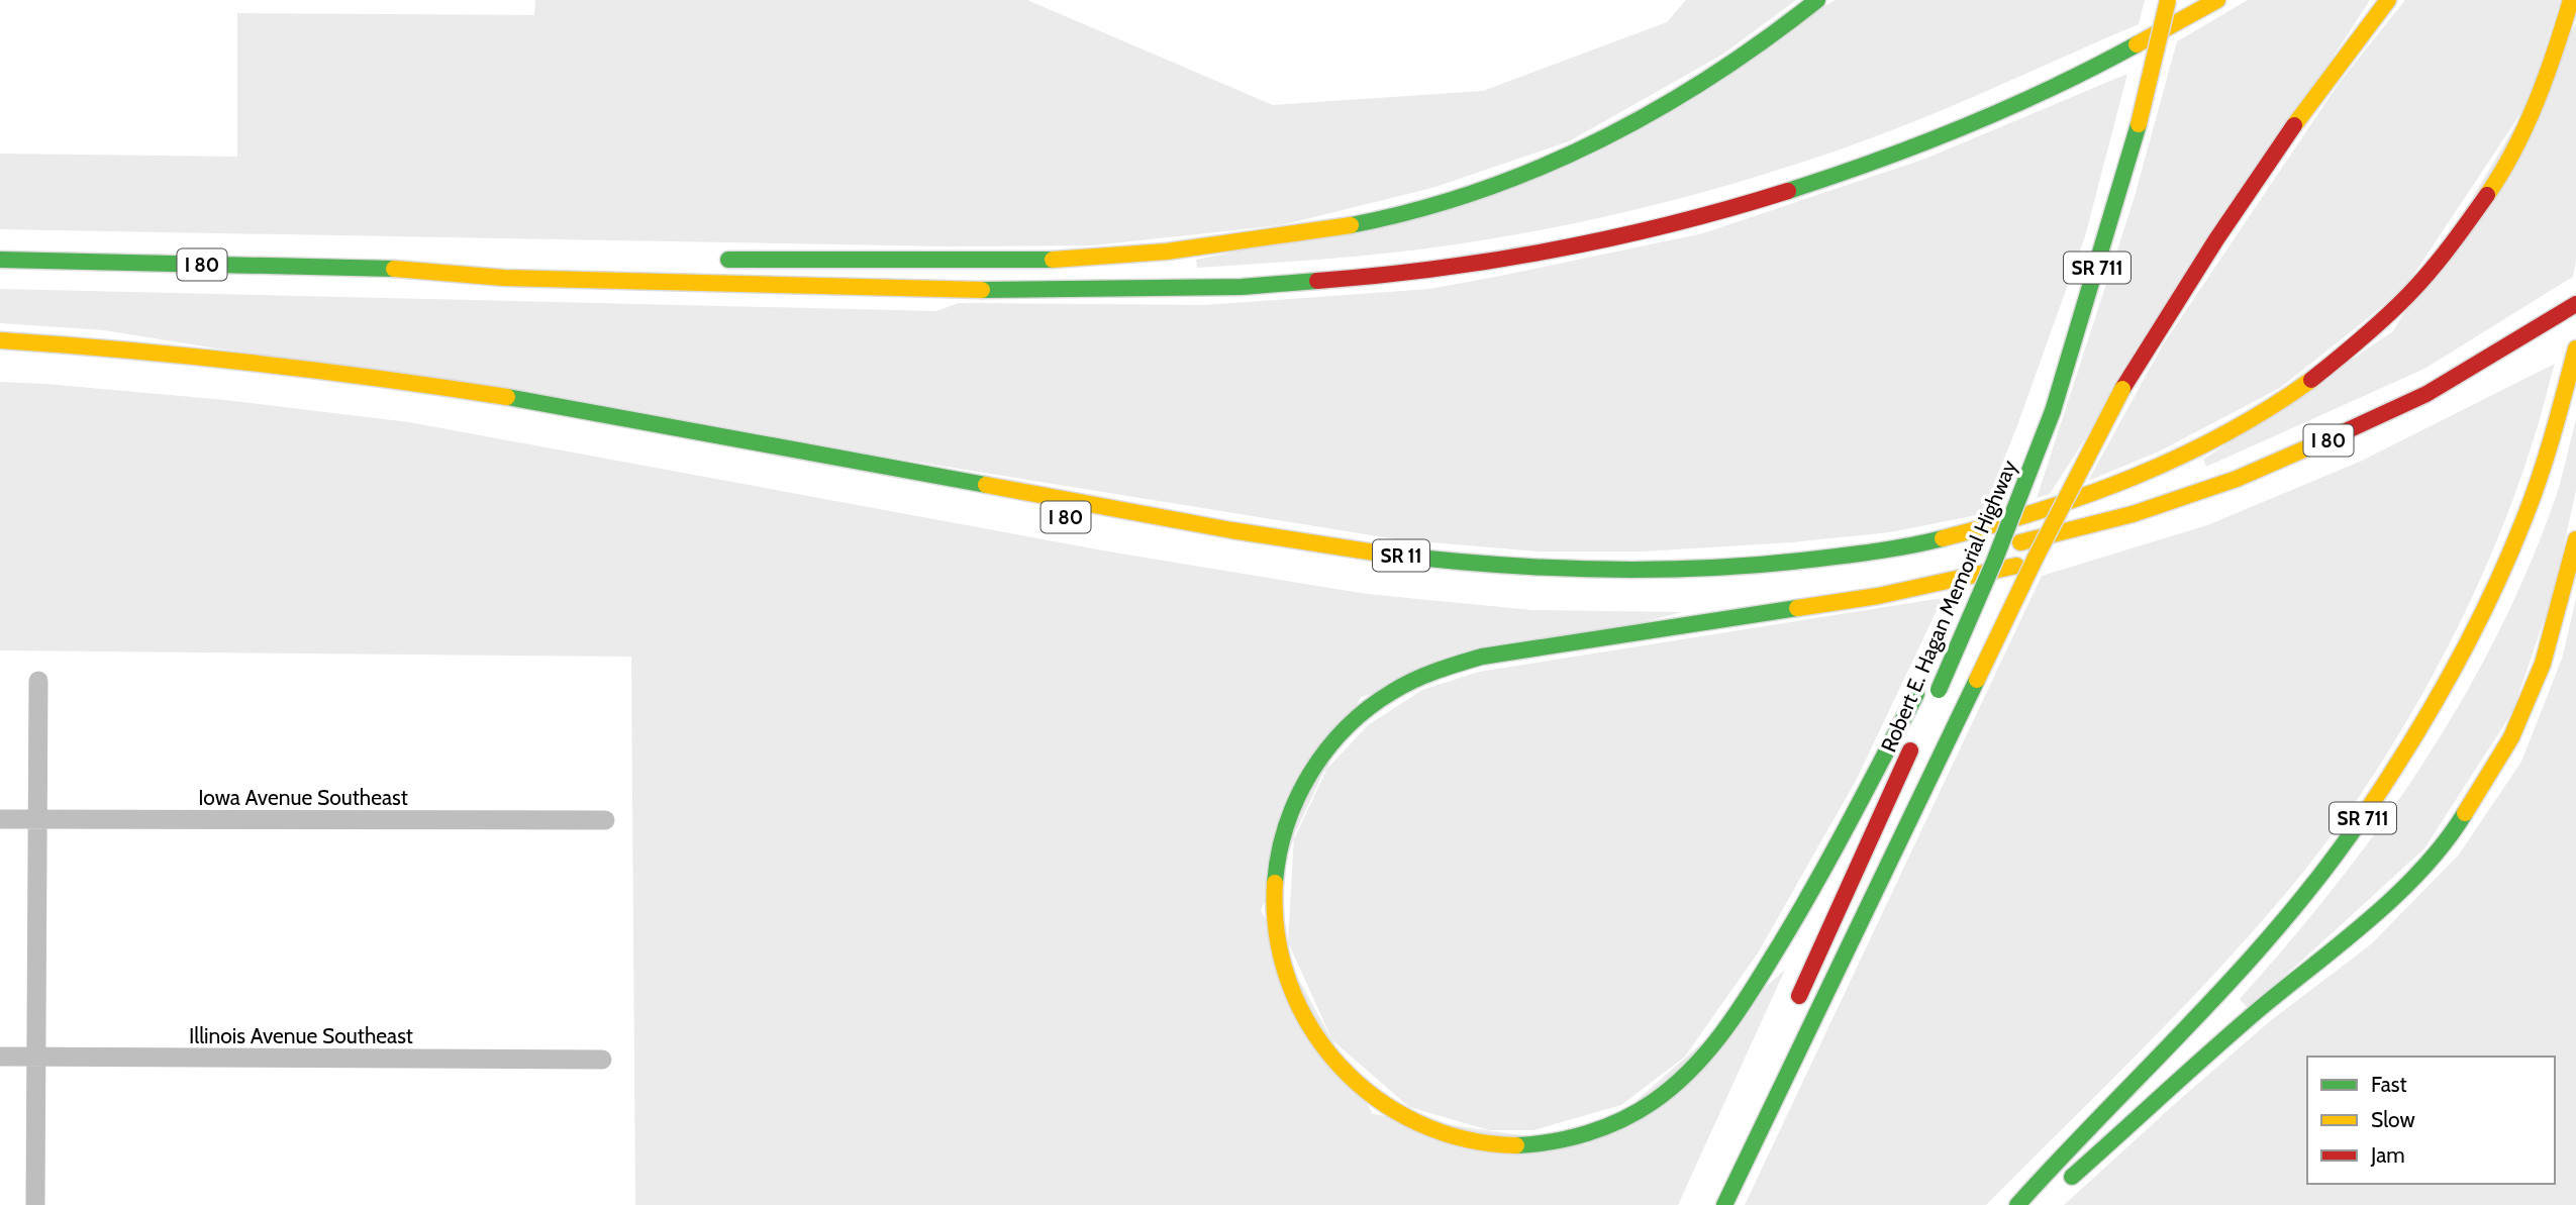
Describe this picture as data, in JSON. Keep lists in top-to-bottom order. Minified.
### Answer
{"streets":{"highway":["I 80","SR 711","SR 11","Robert E. Hagan Memorial Highway"],"street":["Iowa Avenue Southeast","Illinois Avenue Southeast"]},"legend":["Fast","Slow","Jam"]}
